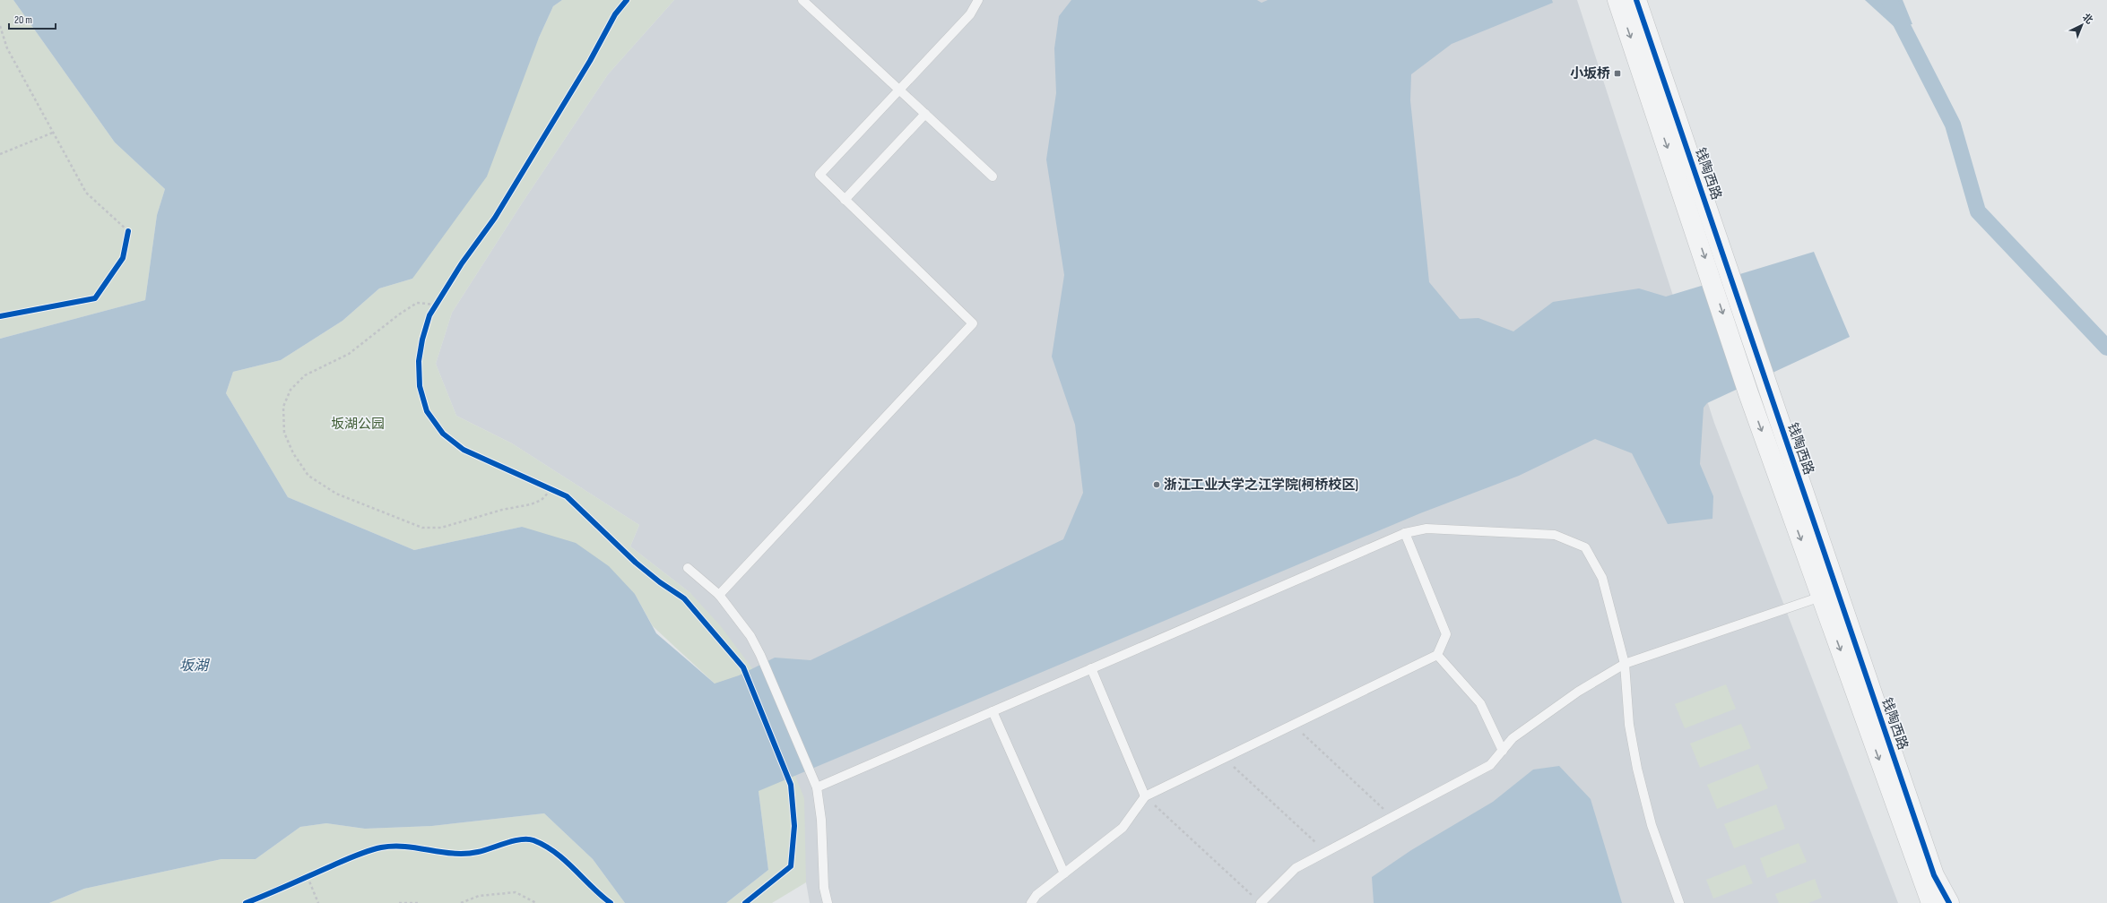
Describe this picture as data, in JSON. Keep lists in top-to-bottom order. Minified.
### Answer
{"streets":{"street":["钱陶西路"]},"water":["坂湖"],"parks":["坂湖公园"],"places":{"transit":["小坂桥"],"other":["浙江工业大学之江学院(柯桥校区)"]},"scale_bar":"20 m","north":"top right"}
